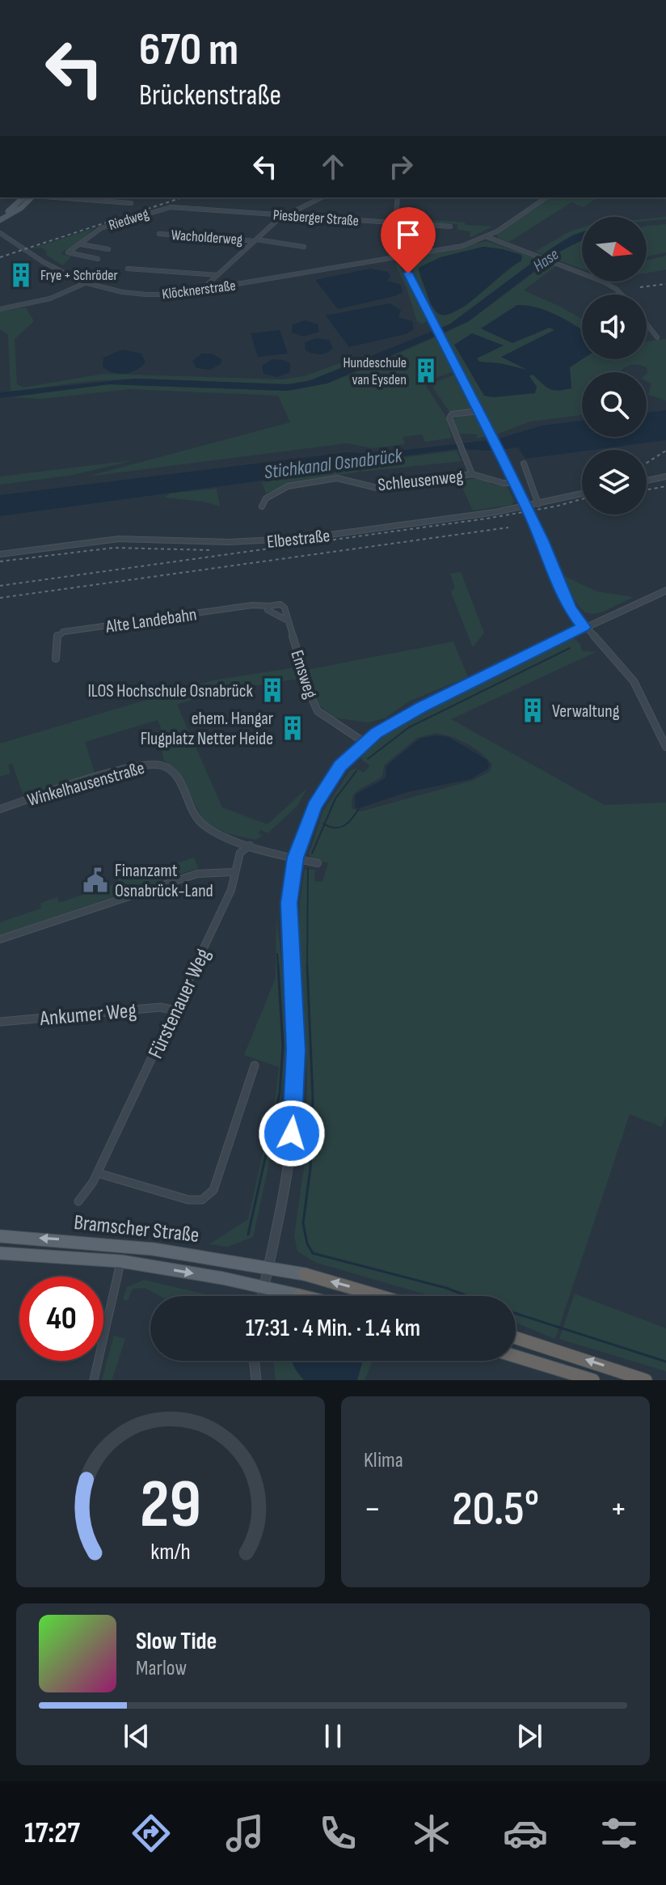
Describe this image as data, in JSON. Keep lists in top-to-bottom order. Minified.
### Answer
{"streets":{"main road":["Bramscher Straße"],"street":["Piesberger Straße","Riedweg","Wacholderweg","Klöcknerstraße","Schleusenweg","Elbestraße","Alte Landebahn","Emsweg","Winkelhausenstraße","Fürstenauer Weg","Ankumer Weg"]},"crossings":[["Piesberger Straße","Riedweg"],["Winkelhausenstraße","Fürstenauer Weg"],["Fürstenauer Weg","Ankumer Weg"]],"water":["Hase","Stichkanal Osnabrück"],"places":{"building":["Frye + Schröder","Hundeschule van Eysden","ILOS Hochschule Osnabrück","Verwaltung","ehem. Hangar Flugplatz Netter Heide"],"public building":["Finanzamt Osnabrück-Land"]},"north":"right","page":{"turn":["670 m","Brückenstraße"],"limit":"40","trip":"17:31 · 4 Min. · 1.4 km","tile":"Klima","heat":["−","20.5°","+"],"song":["Slow Tide","Marlow"],"tabs":"17:27","gauge":["29","km/h"]}}
